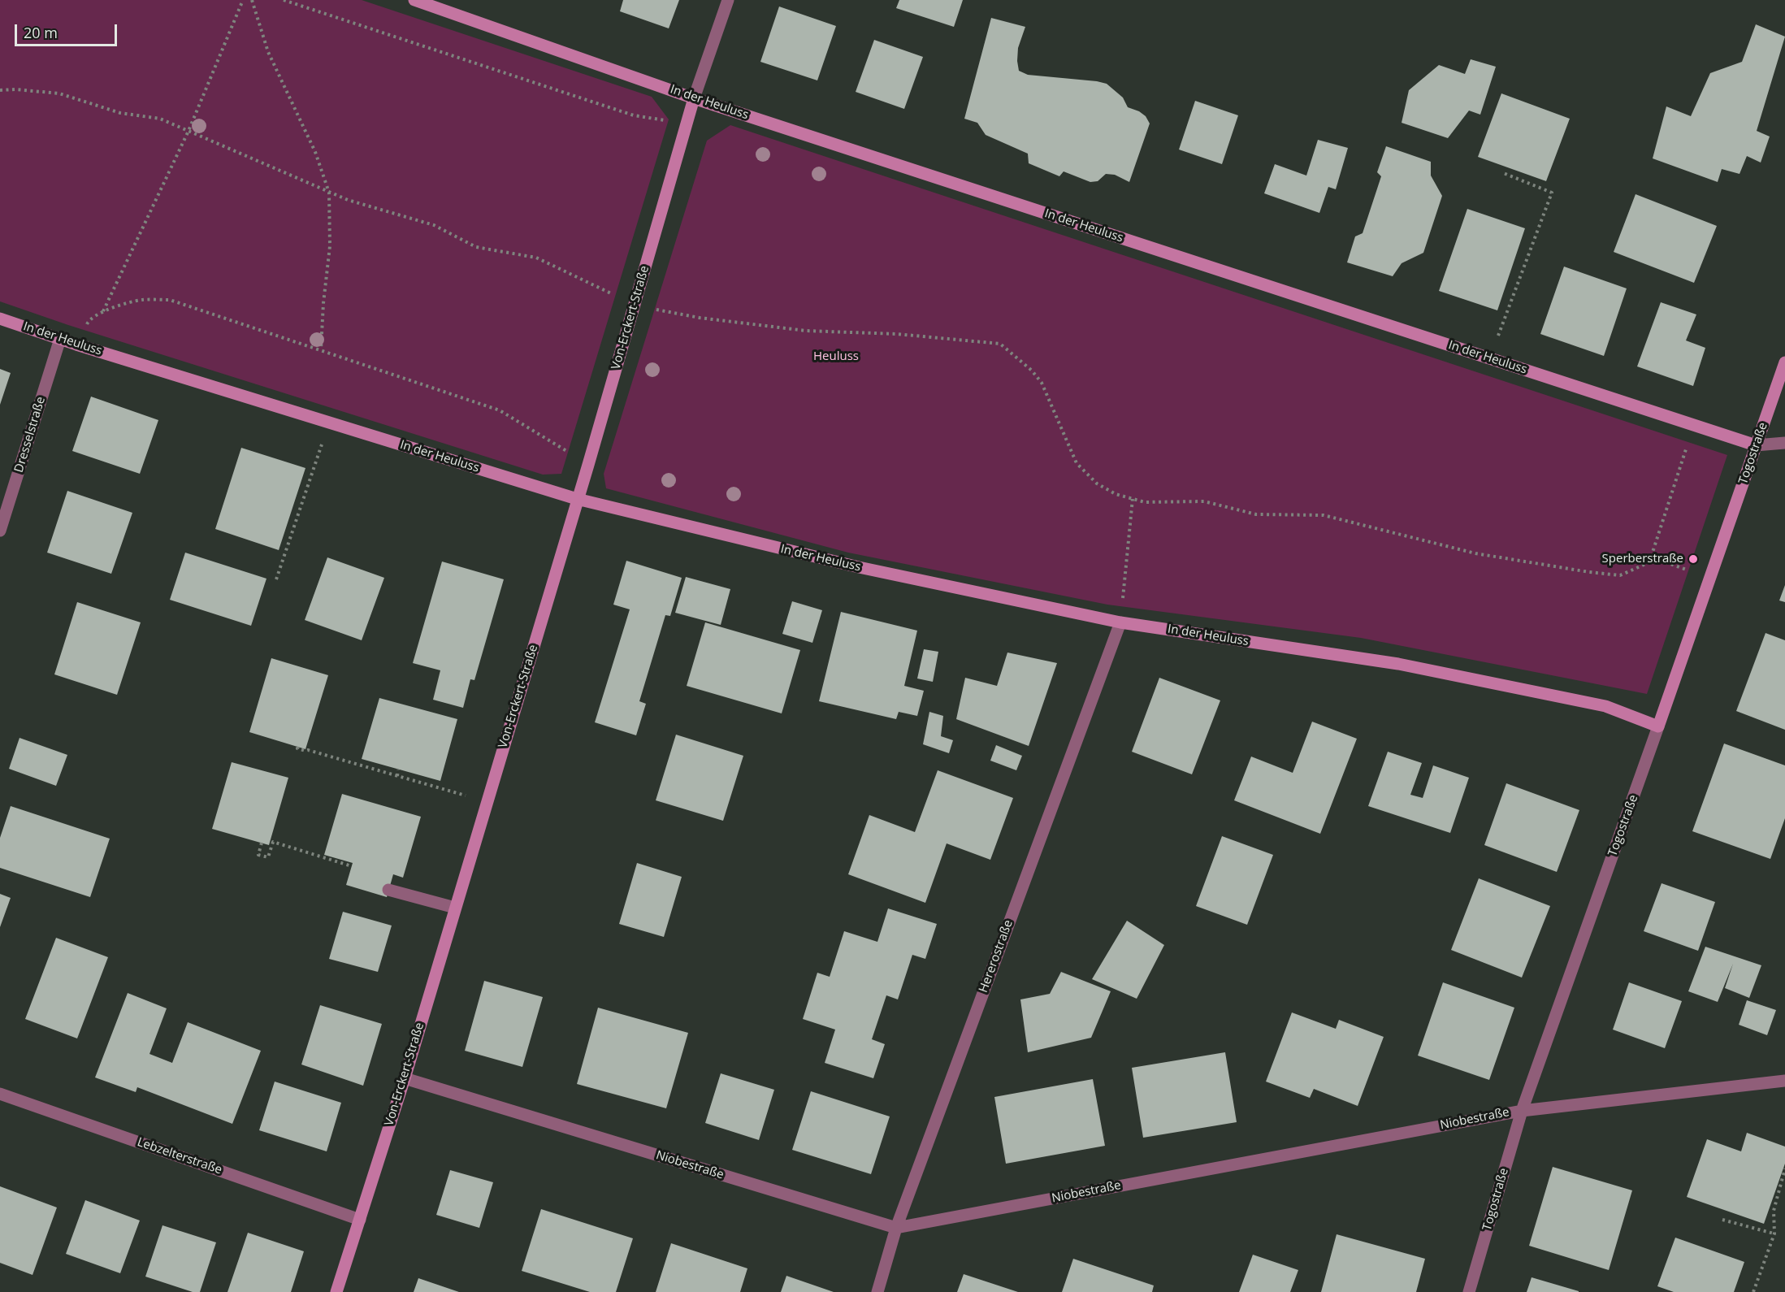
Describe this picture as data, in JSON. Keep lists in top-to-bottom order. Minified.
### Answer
{"streets":{"street":["In der Heuluss","Von-Erckert-Straße","Dresselstraße","Togostraße","Hererostraße","Niobestraße","Lebzelterstraße"]},"crossings":[["In der Heuluss","Von-Erckert-Straße"],["In der Heuluss","Dresselstraße"],["In der Heuluss","Togostraße"],["In der Heuluss","Hererostraße"],["Von-Erckert-Straße","Niobestraße"],["Von-Erckert-Straße","Lebzelterstraße"],["Togostraße","Niobestraße"],["Hererostraße","Niobestraße"]],"parks":["Heuluss"],"places":["Sperberstraße"],"scale_bar":"20 m"}
